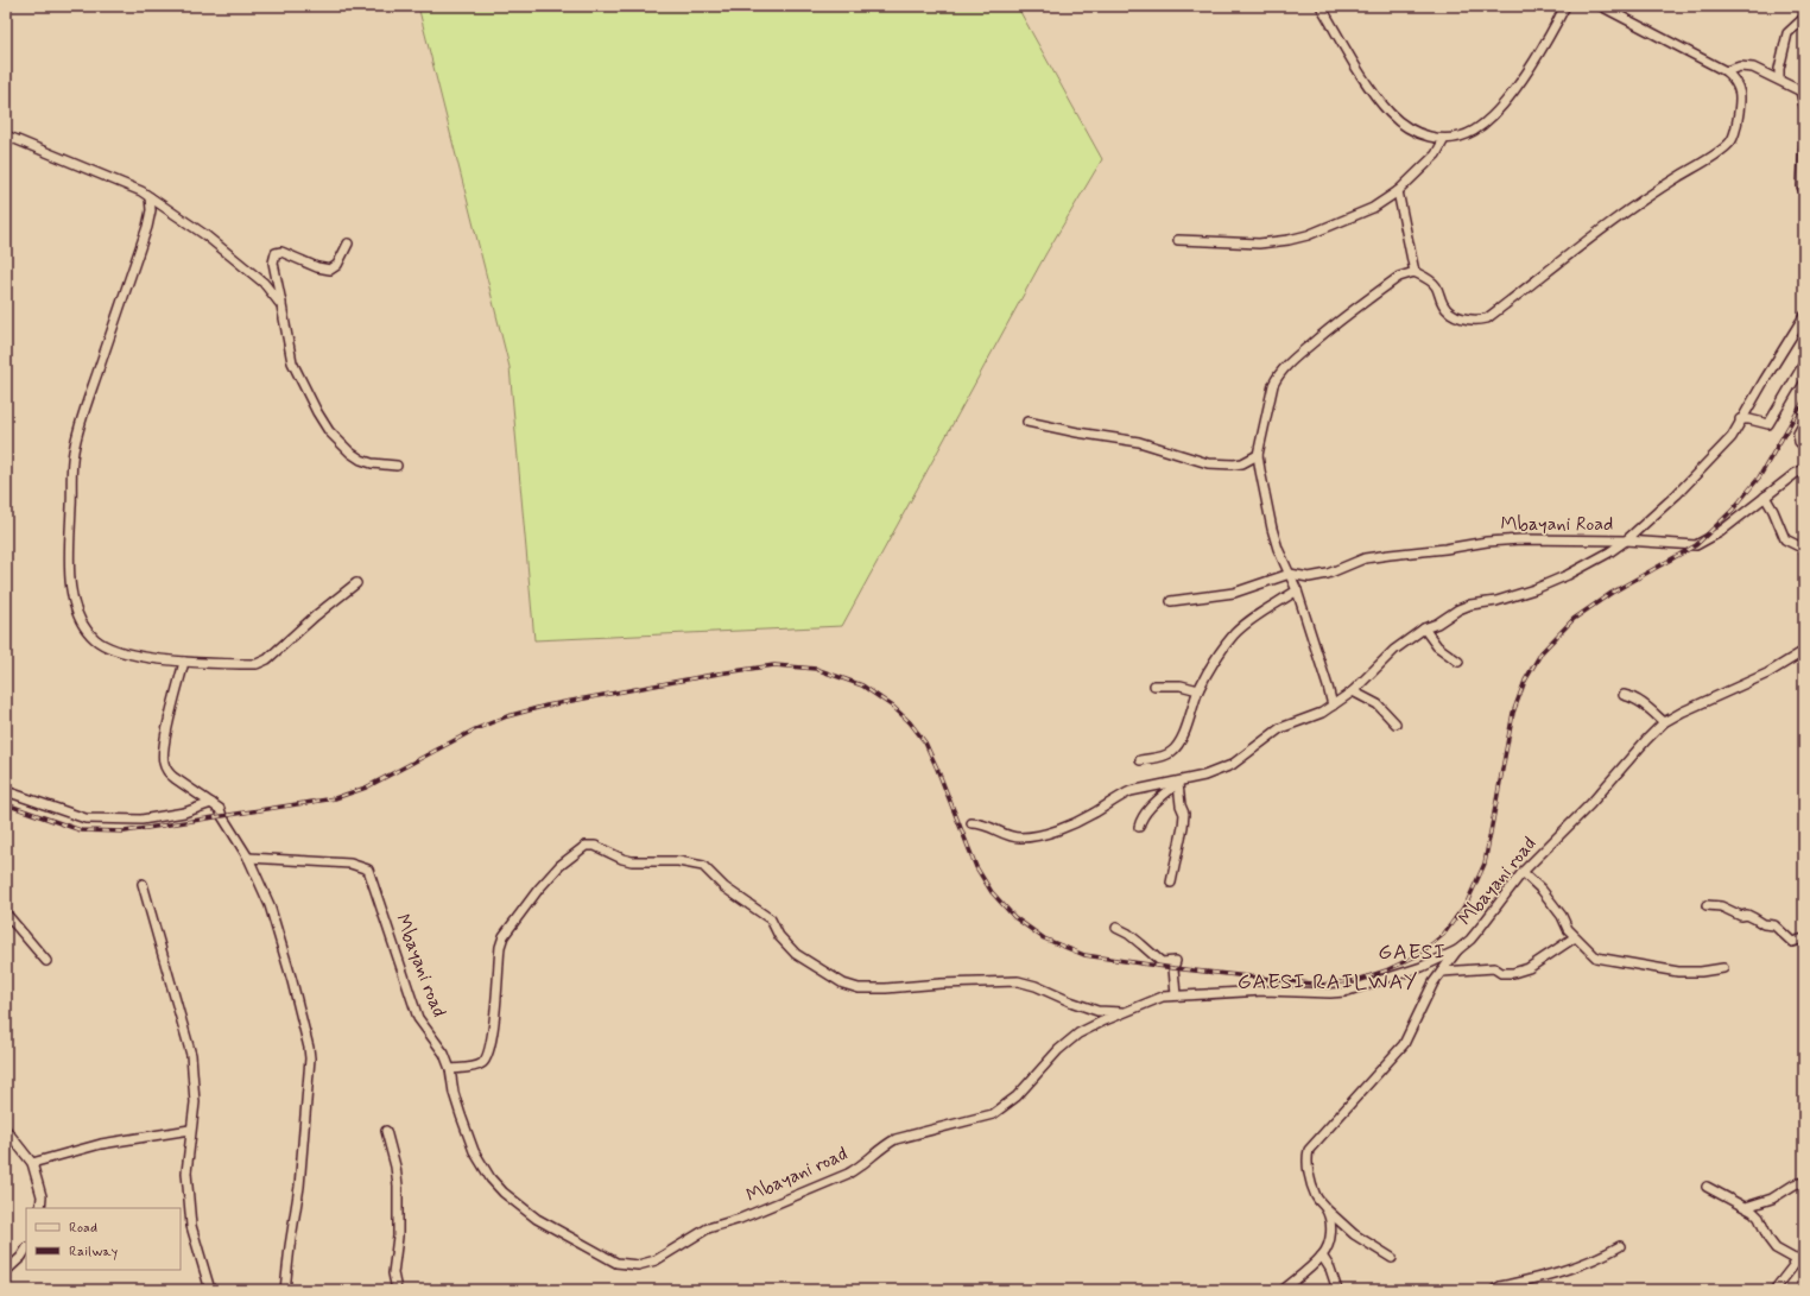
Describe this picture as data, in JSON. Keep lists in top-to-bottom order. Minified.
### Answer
{"streets":{"street":["Mbayani Road","Mbayani road"]},"districts":["GAESI","GAESI RAILWAY"],"legend":["Road","Railway"]}
